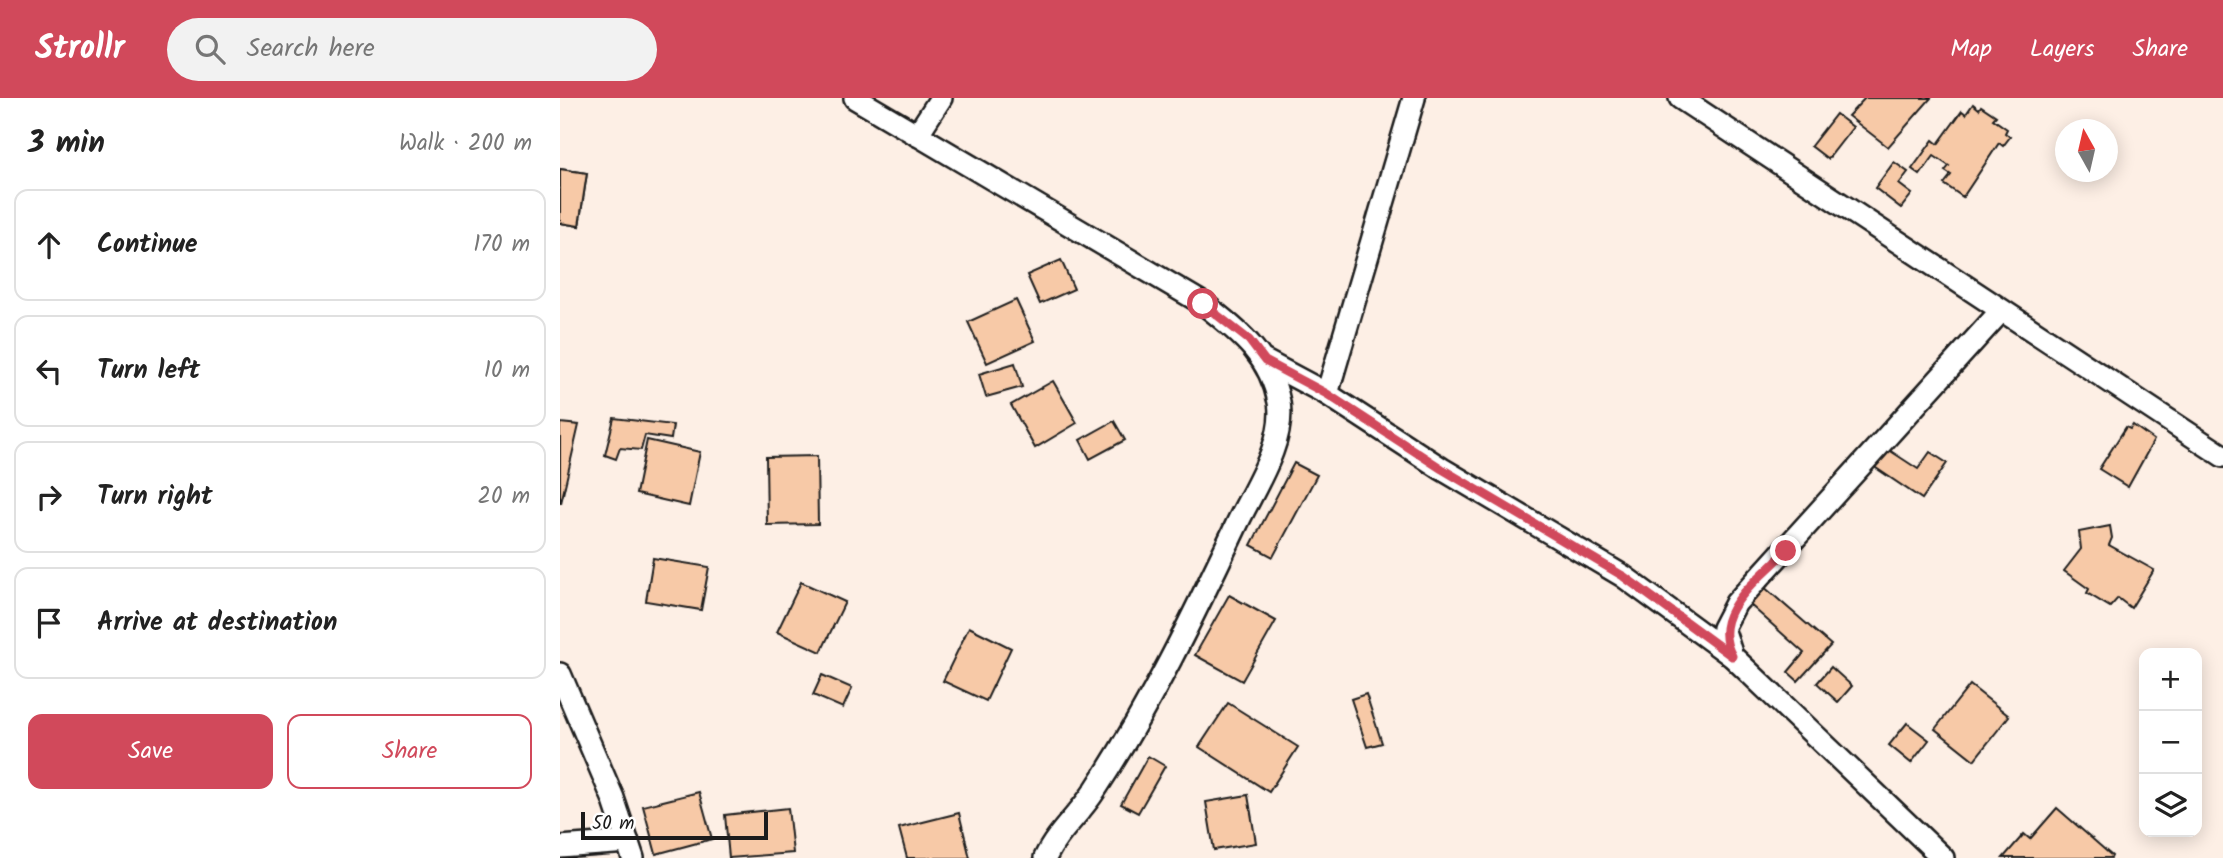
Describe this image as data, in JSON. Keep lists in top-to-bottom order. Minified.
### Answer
{"scale_bar":"50 m","north":"top","page":{"header":"Strollr","search":"Search here","nav":["Map","Layers","Share"],"heading":["3 min","Walk · 200 m"],"list":[["Continue","170 m"],["Turn left","10 m"],["Turn right","20 m"],"Arrive at destination"],"map_buttons":["+","−"],"buttons":["Save","Share"],"scale":"50 m"}}
